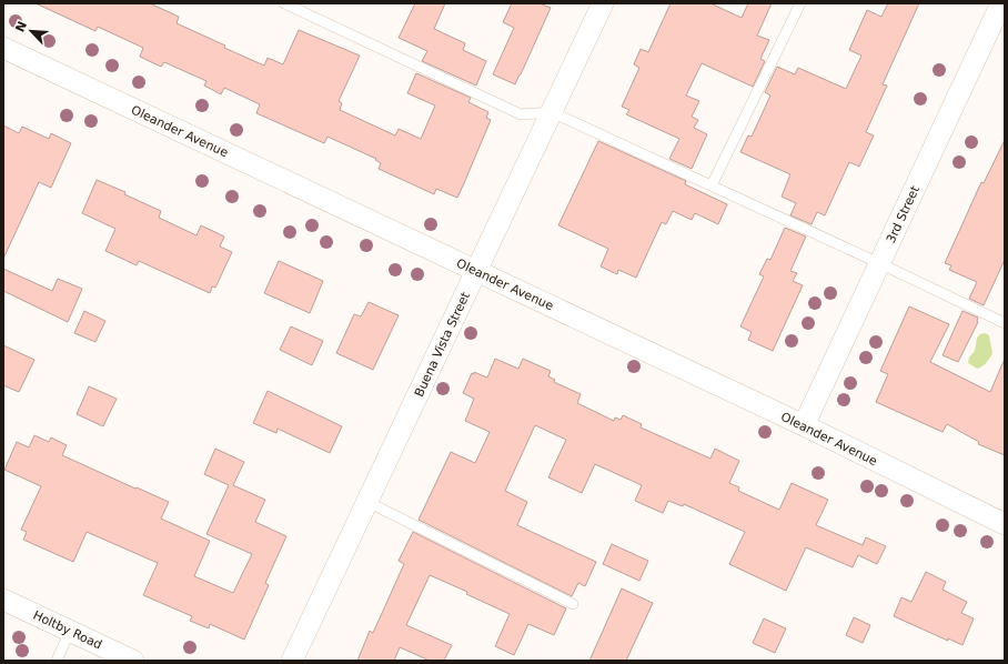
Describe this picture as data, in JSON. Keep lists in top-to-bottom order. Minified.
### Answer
{"streets":{"street":["Oleander Avenue","3rd Street","Buena Vista Street","Holtby Road"]},"crossings":[["Oleander Avenue","3rd Street"],["Oleander Avenue","Buena Vista Street"]],"north":"top left"}
